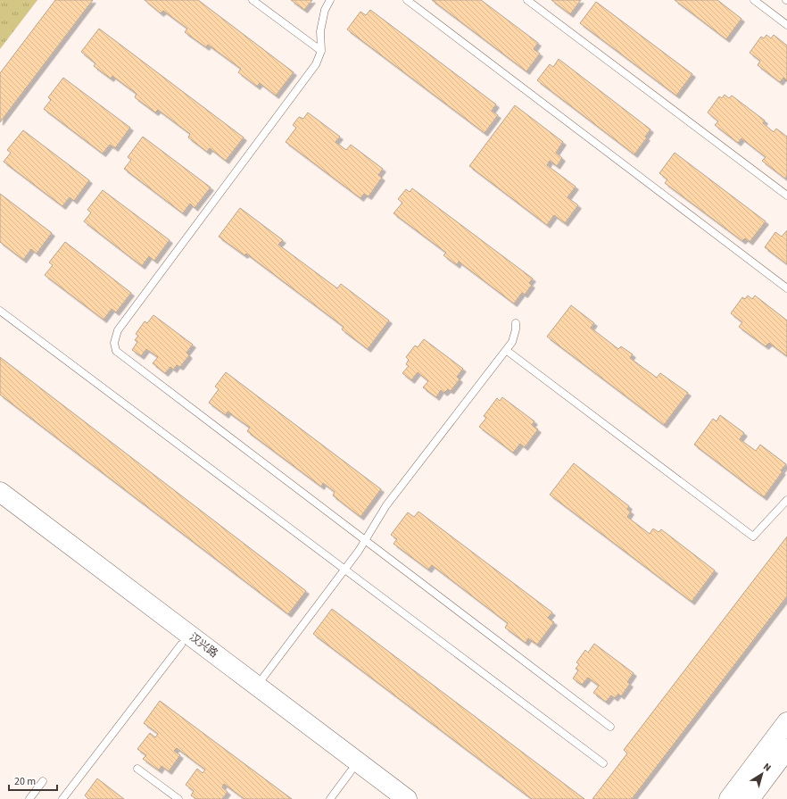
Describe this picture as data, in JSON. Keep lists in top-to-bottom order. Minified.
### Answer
{"streets":{"street":["汉兴路"]},"scale_bar":"20 m","north":"top right"}
